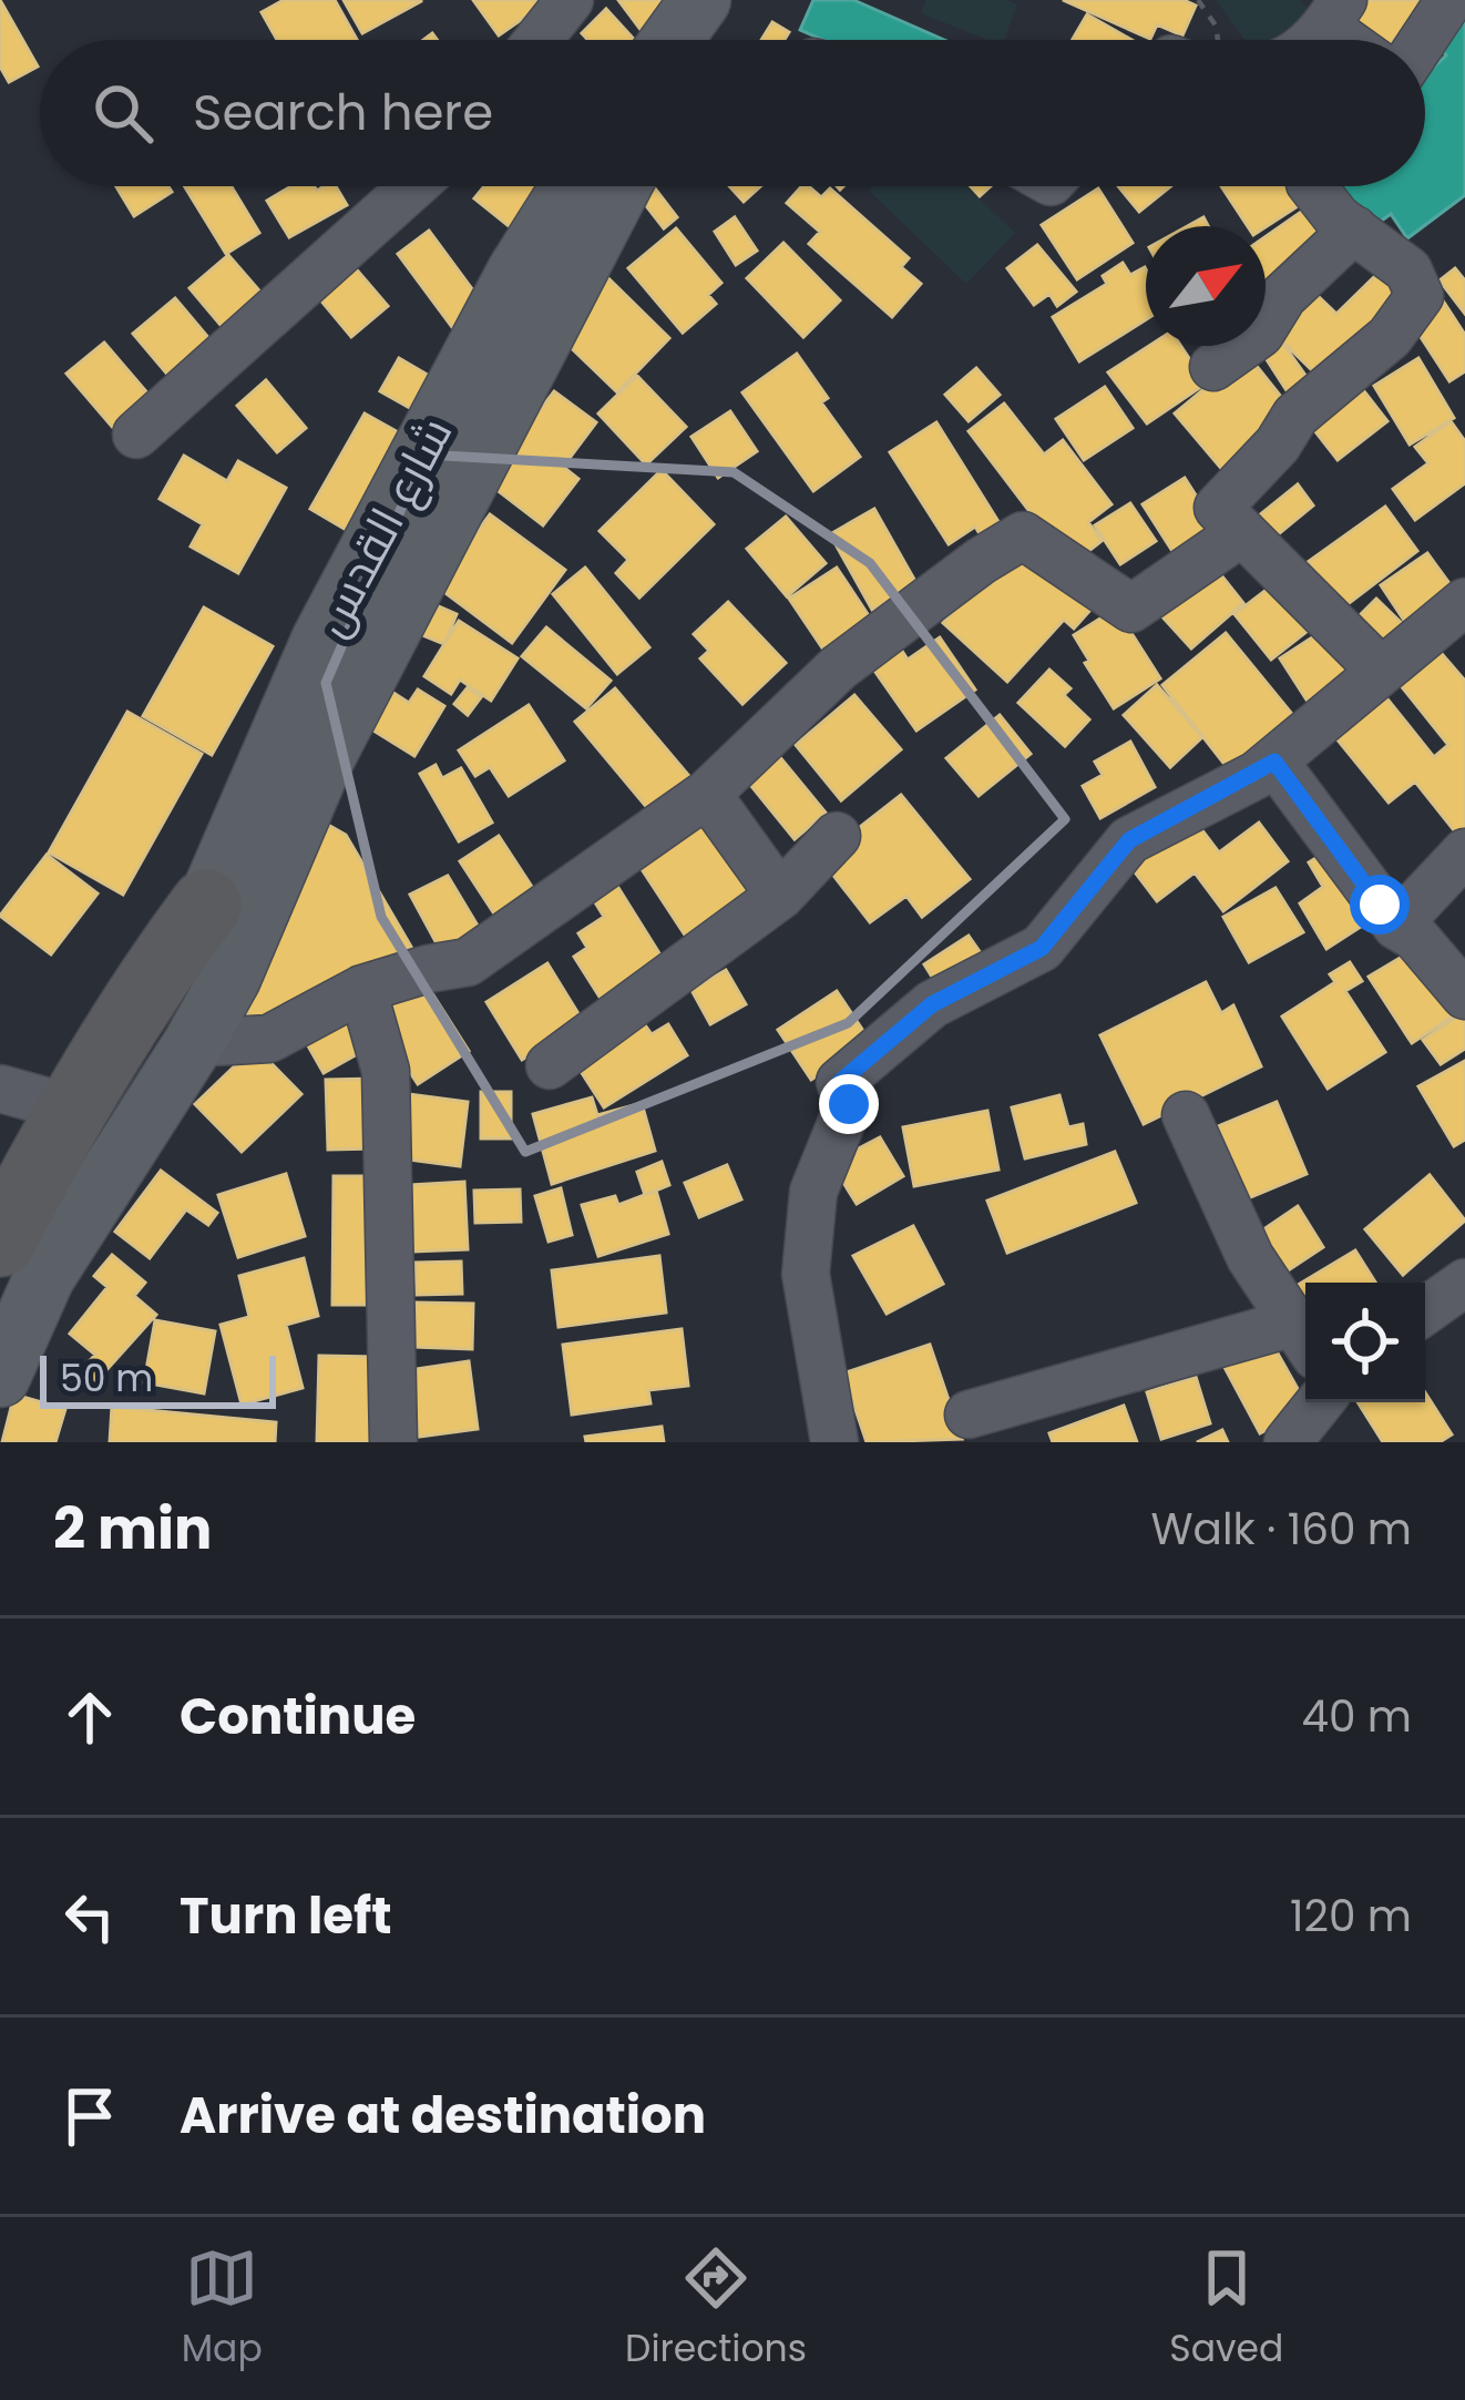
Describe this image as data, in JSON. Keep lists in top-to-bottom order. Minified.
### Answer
{"streets":{"main road":["شارع القدس"]},"scale_bar":"50 m","north":"top right","page":{"search":"Search here","scale":"50 m","heading":["2 min","Walk · 160 m"],"list":[["Continue","40 m"],["Turn left","120 m"],"Arrive at destination"],"nav":["Map","Directions","Saved"]}}
